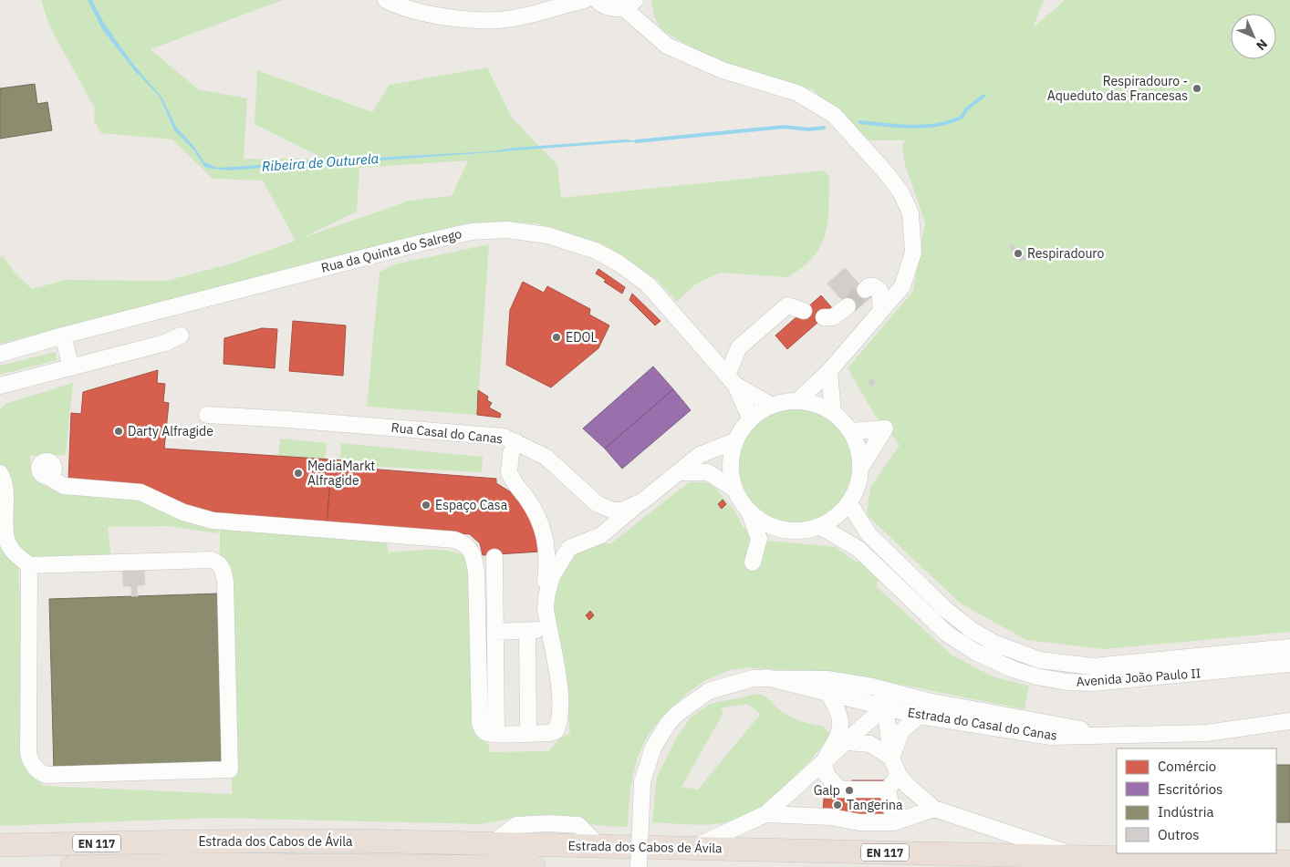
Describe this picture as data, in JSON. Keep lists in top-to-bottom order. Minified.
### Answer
{"streets":{"highway":["Estrada dos Cabos de Ávila","EN 117"],"street":["Rua da Quinta do Salrego","Rua Casal do Canas","Avenida João Paulo II","Estrada do Casal do Canas"]},"crossings":[["Rua da Quinta do Salrego","Rua Casal do Canas"],["Rua da Quinta do Salrego","Avenida João Paulo II"],["Rua Casal do Canas","Avenida João Paulo II"]],"water":["Ribeira de Outurela"],"places":["Respiradouro - Aqueduto das Francesas","Respiradouro","EDOL","Darty Alfragide","MediaMarkt Alfragide","Espaço Casa","Galp","Tangerina"],"legend":["Comércio","Escritórios","Indústria","Outros"],"north":"bottom right"}
